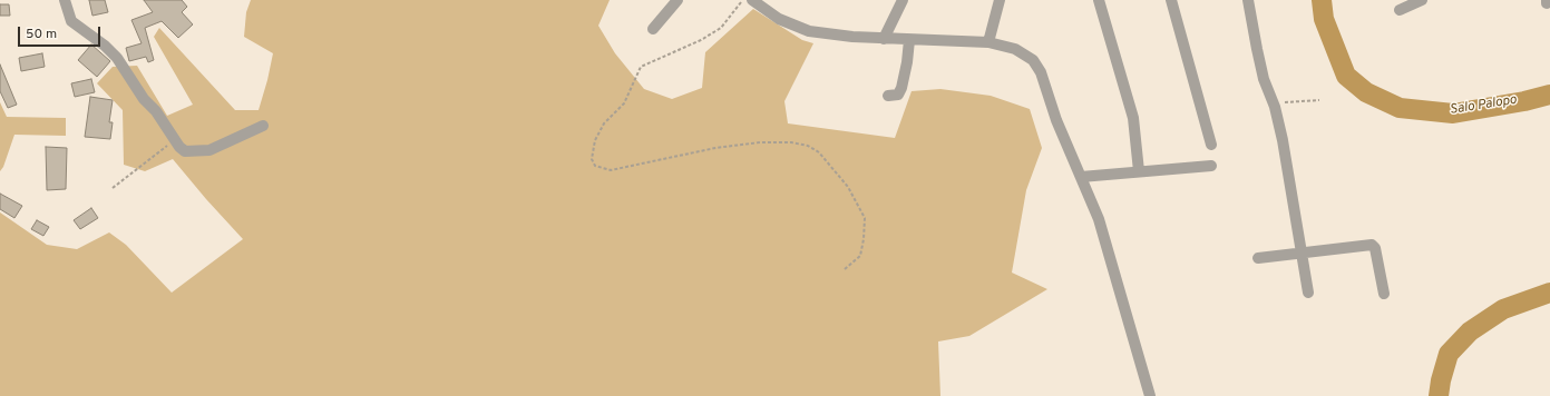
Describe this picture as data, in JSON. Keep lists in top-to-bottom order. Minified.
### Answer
{"water":["Salo Palopo"],"scale_bar":"50 m"}
